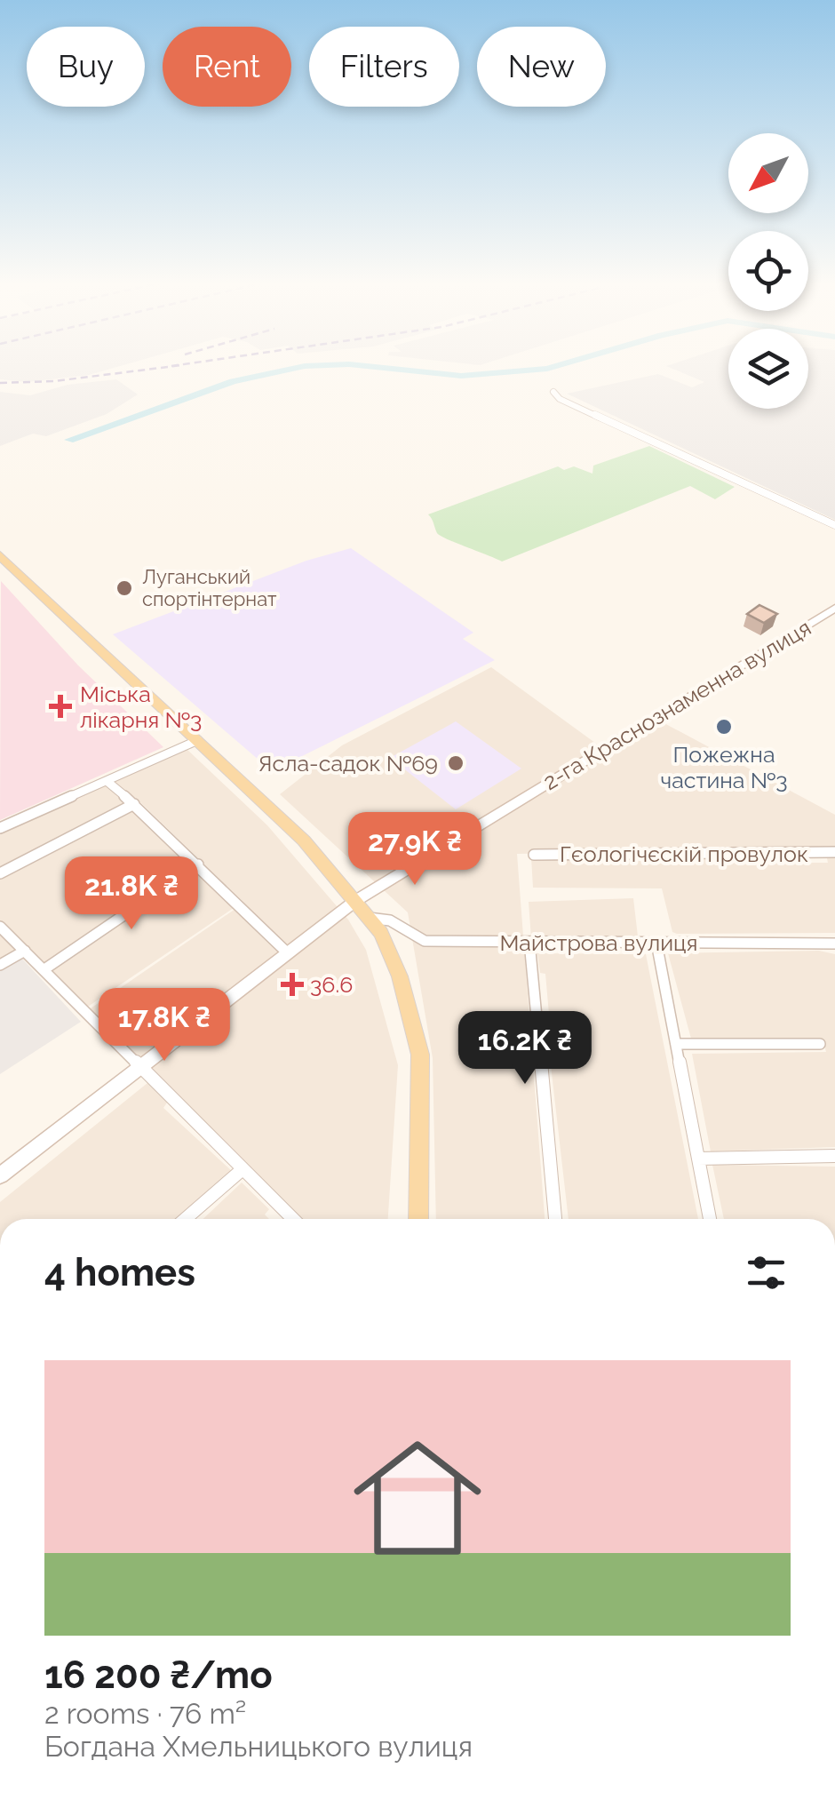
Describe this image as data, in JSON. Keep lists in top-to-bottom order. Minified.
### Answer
{"streets":{"street":["2-га Краснознаменна вулиця","Гєологічєскій провулок","Майстрова вулиця"]},"places":{"other":["Луганський спортінтернат","Пожежна частина №3","Ясла-садок №69"],"health":["Міська лікарня №3","36.6"]},"north":"bottom left","page":{"chip":["Buy","Rent","Filters","New"],"price":["27.9K ₴","21.8K ₴","17.8K ₴","16.2K ₴"],"heading":"4 homes","list":[{"name":"16 200 ₴/mo","note":"2 rooms · 76 m² · Богдана Хмельницького вулиця"}]}}
